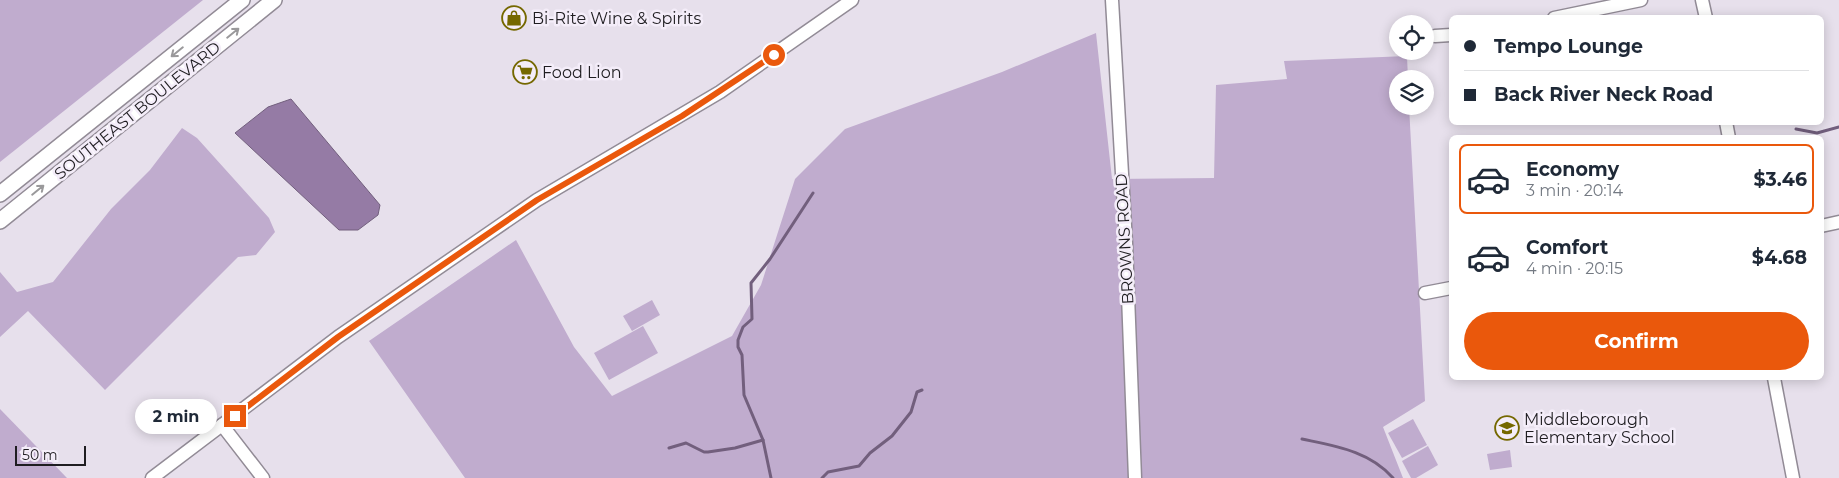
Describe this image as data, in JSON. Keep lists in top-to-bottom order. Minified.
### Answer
{"streets":{"main road":["SOUTHEAST BOULEVARD"],"street":["BROWNS ROAD"]},"places":{"shop":["Bi-Rite Wine & Spirits"],"supermarket":["Food Lion"],"school or university":["Middleborough Elementary School"]},"scale_bar":"50 m","page":{"banner":["Tempo Lounge","Back River Neck Road"],"list":[{"name":"Economy","note":"3 min · 20:14","value":"$3.46"},{"name":"Comfort","note":"4 min · 20:15","value":"$4.68"}],"buttons":"Confirm","bubble":"2 min","scale":"50 m"}}
